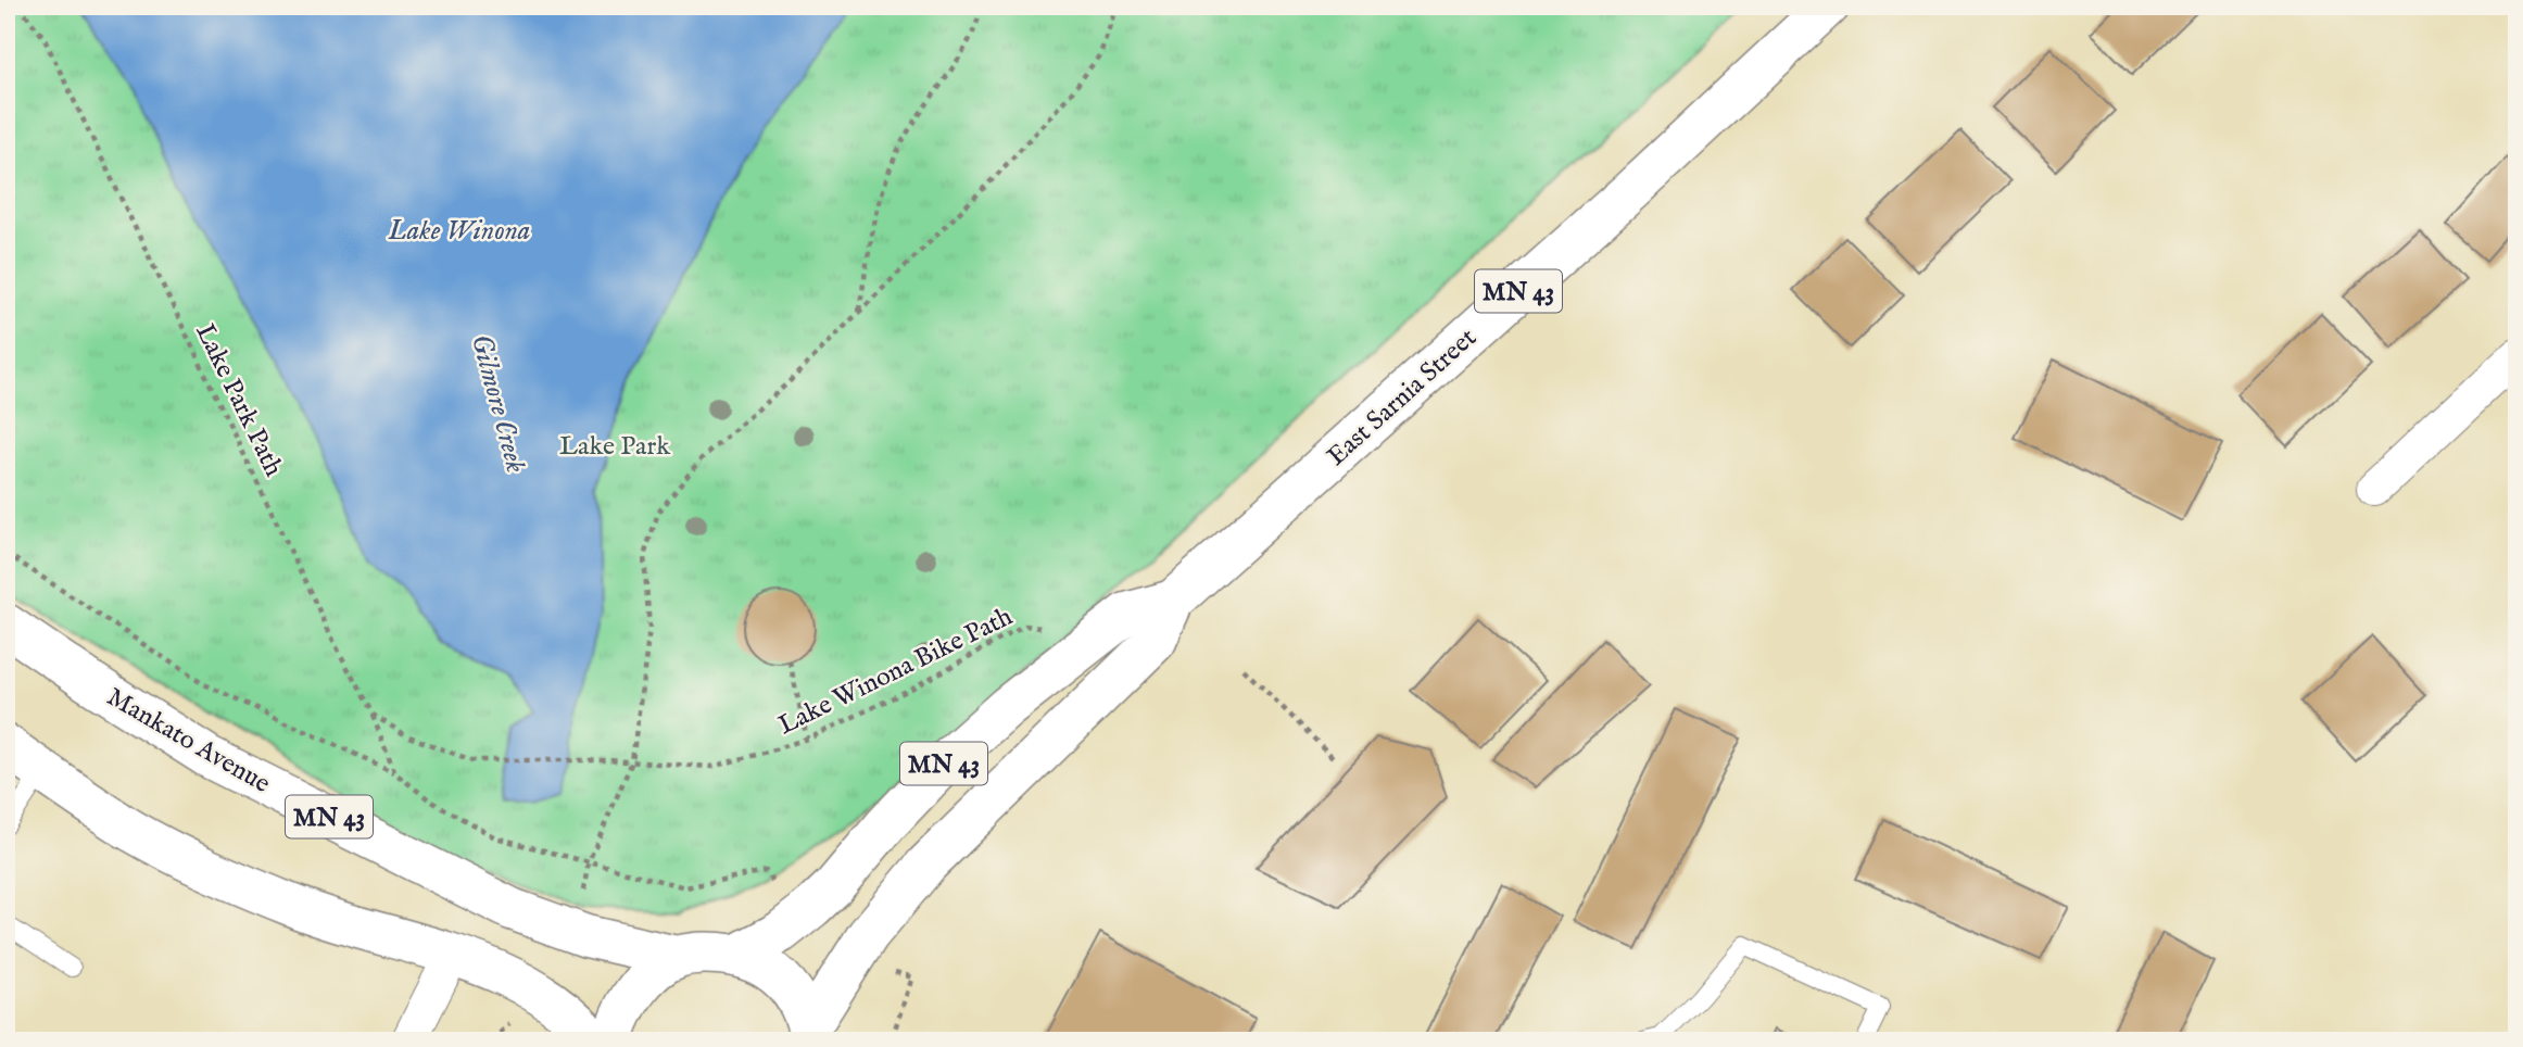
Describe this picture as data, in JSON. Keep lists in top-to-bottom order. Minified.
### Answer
{"streets":{"main road":["MN 43","East Sarnia Street","Mankato Avenue"],"path":["Lake Park Path","Lake Winona Bike Path"]},"crossings":[["East Sarnia Street","Lake Winona Bike Path"],["East Sarnia Street","Mankato Avenue"],["Lake Park Path","Lake Winona Bike Path"]],"water":["Lake Winona","Gilmore Creek"],"parks":["Lake Park"]}
